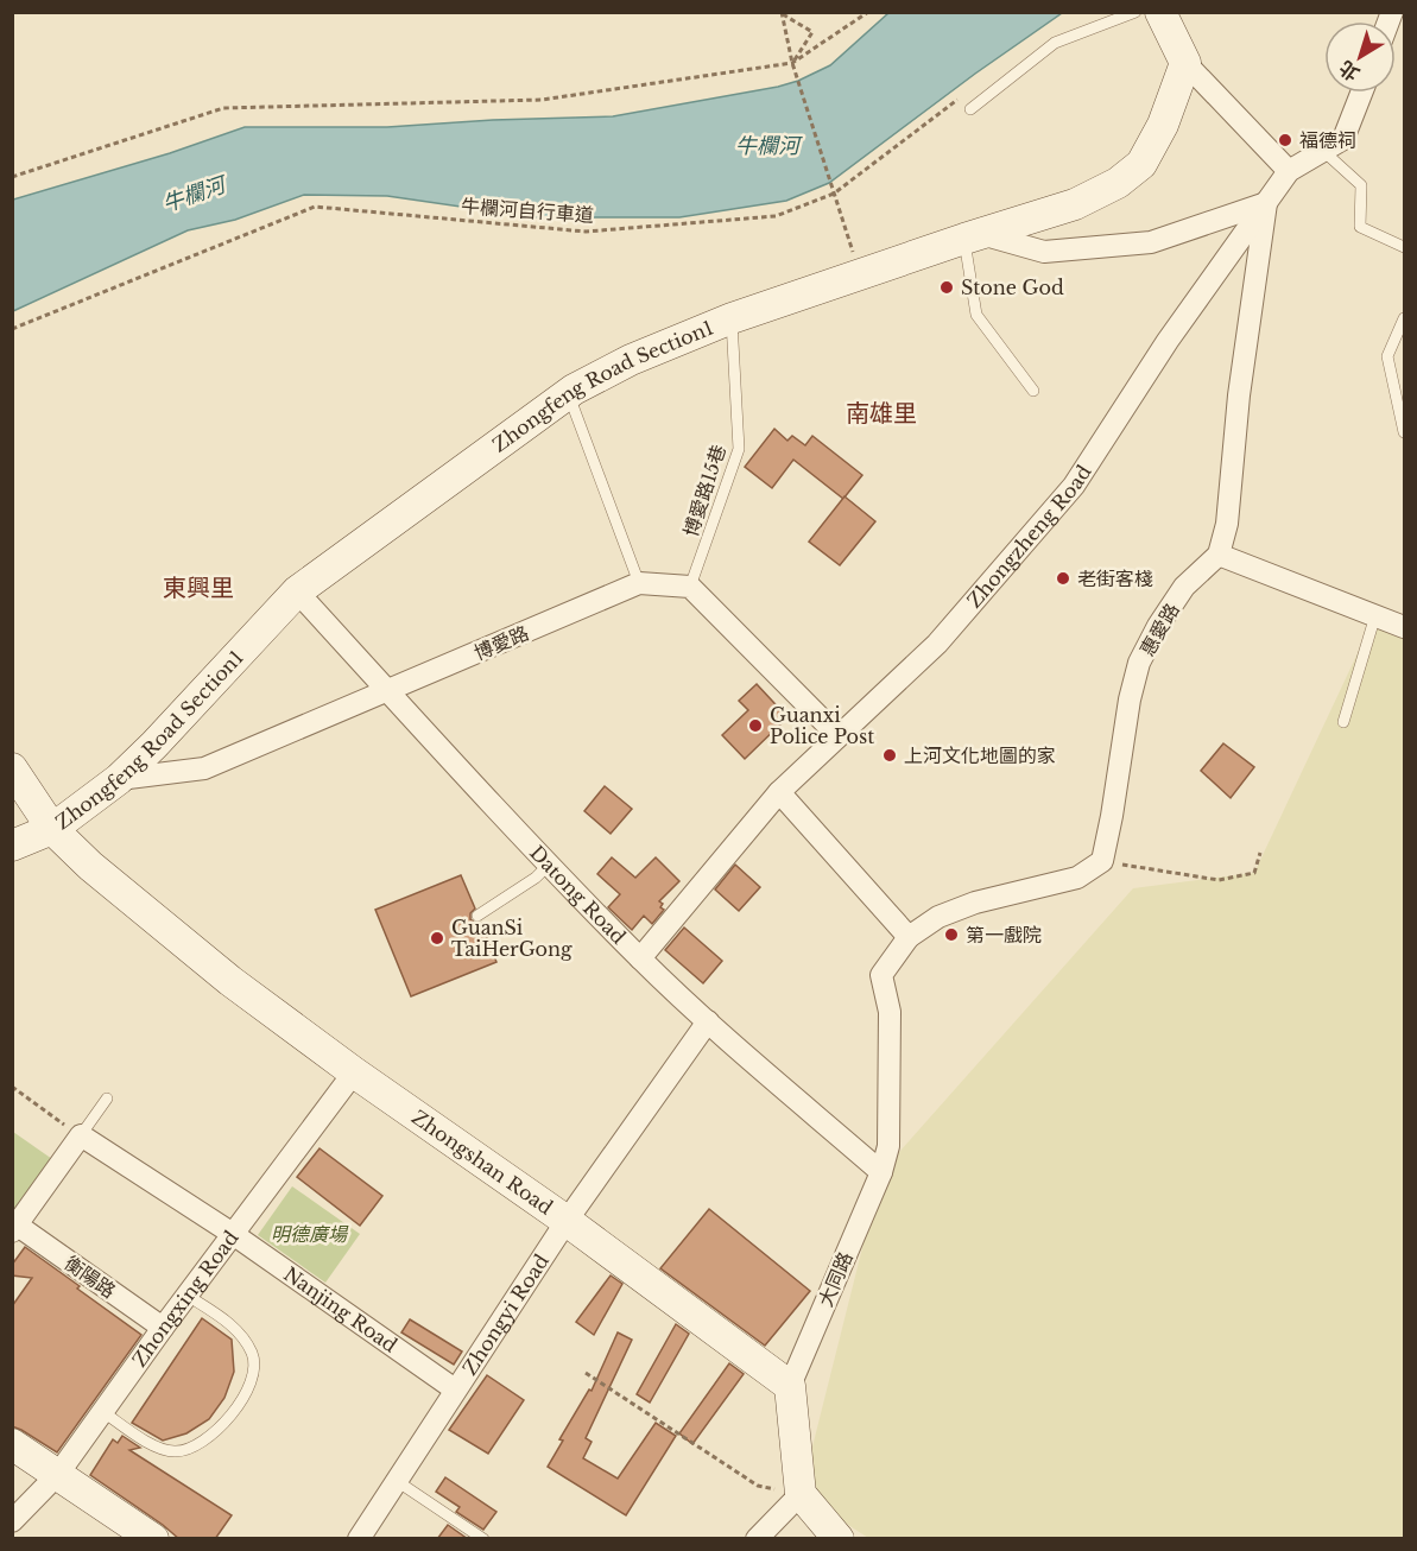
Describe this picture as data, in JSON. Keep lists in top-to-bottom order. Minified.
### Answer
{"streets":{"main road":["Zhongfeng Road Section1","Zhongshan Road"],"street":["Zhongzheng Road","惠愛路","博愛路","Datong Road","衡陽路","大同路","Zhongxing Road","Nanjing Road","Zhongyi Road"],"lane":["博愛路15巷"],"path":["牛欄河自行車道"]},"crossings":[["Zhongfeng Road Section1","博愛路15巷"],["Zhongfeng Road Section1","博愛路"],["Zhongfeng Road Section1","Datong Road"],["Zhongfeng Road Section1","Zhongshan Road"],["博愛路15巷","博愛路"],["Zhongzheng Road","Datong Road"],["博愛路","Datong Road"],["Datong Road","大同路"],["Datong Road","Zhongyi Road"],["Zhongshan Road","大同路"],["Zhongshan Road","Zhongxing Road"],["Zhongshan Road","Zhongyi Road"],["衡陽路","Zhongxing Road"],["Zhongxing Road","Nanjing Road"],["Nanjing Road","Zhongyi Road"]],"districts":["南雄里","東興里"],"water":["牛欄河"],"parks":["明德廣場"],"places":["福德祠","Stone God","老街客棧","Guanxi Police Post","上河文化地圖的家","第一戲院","GuanSi TaiHerGong"],"north":"bottom left"}
